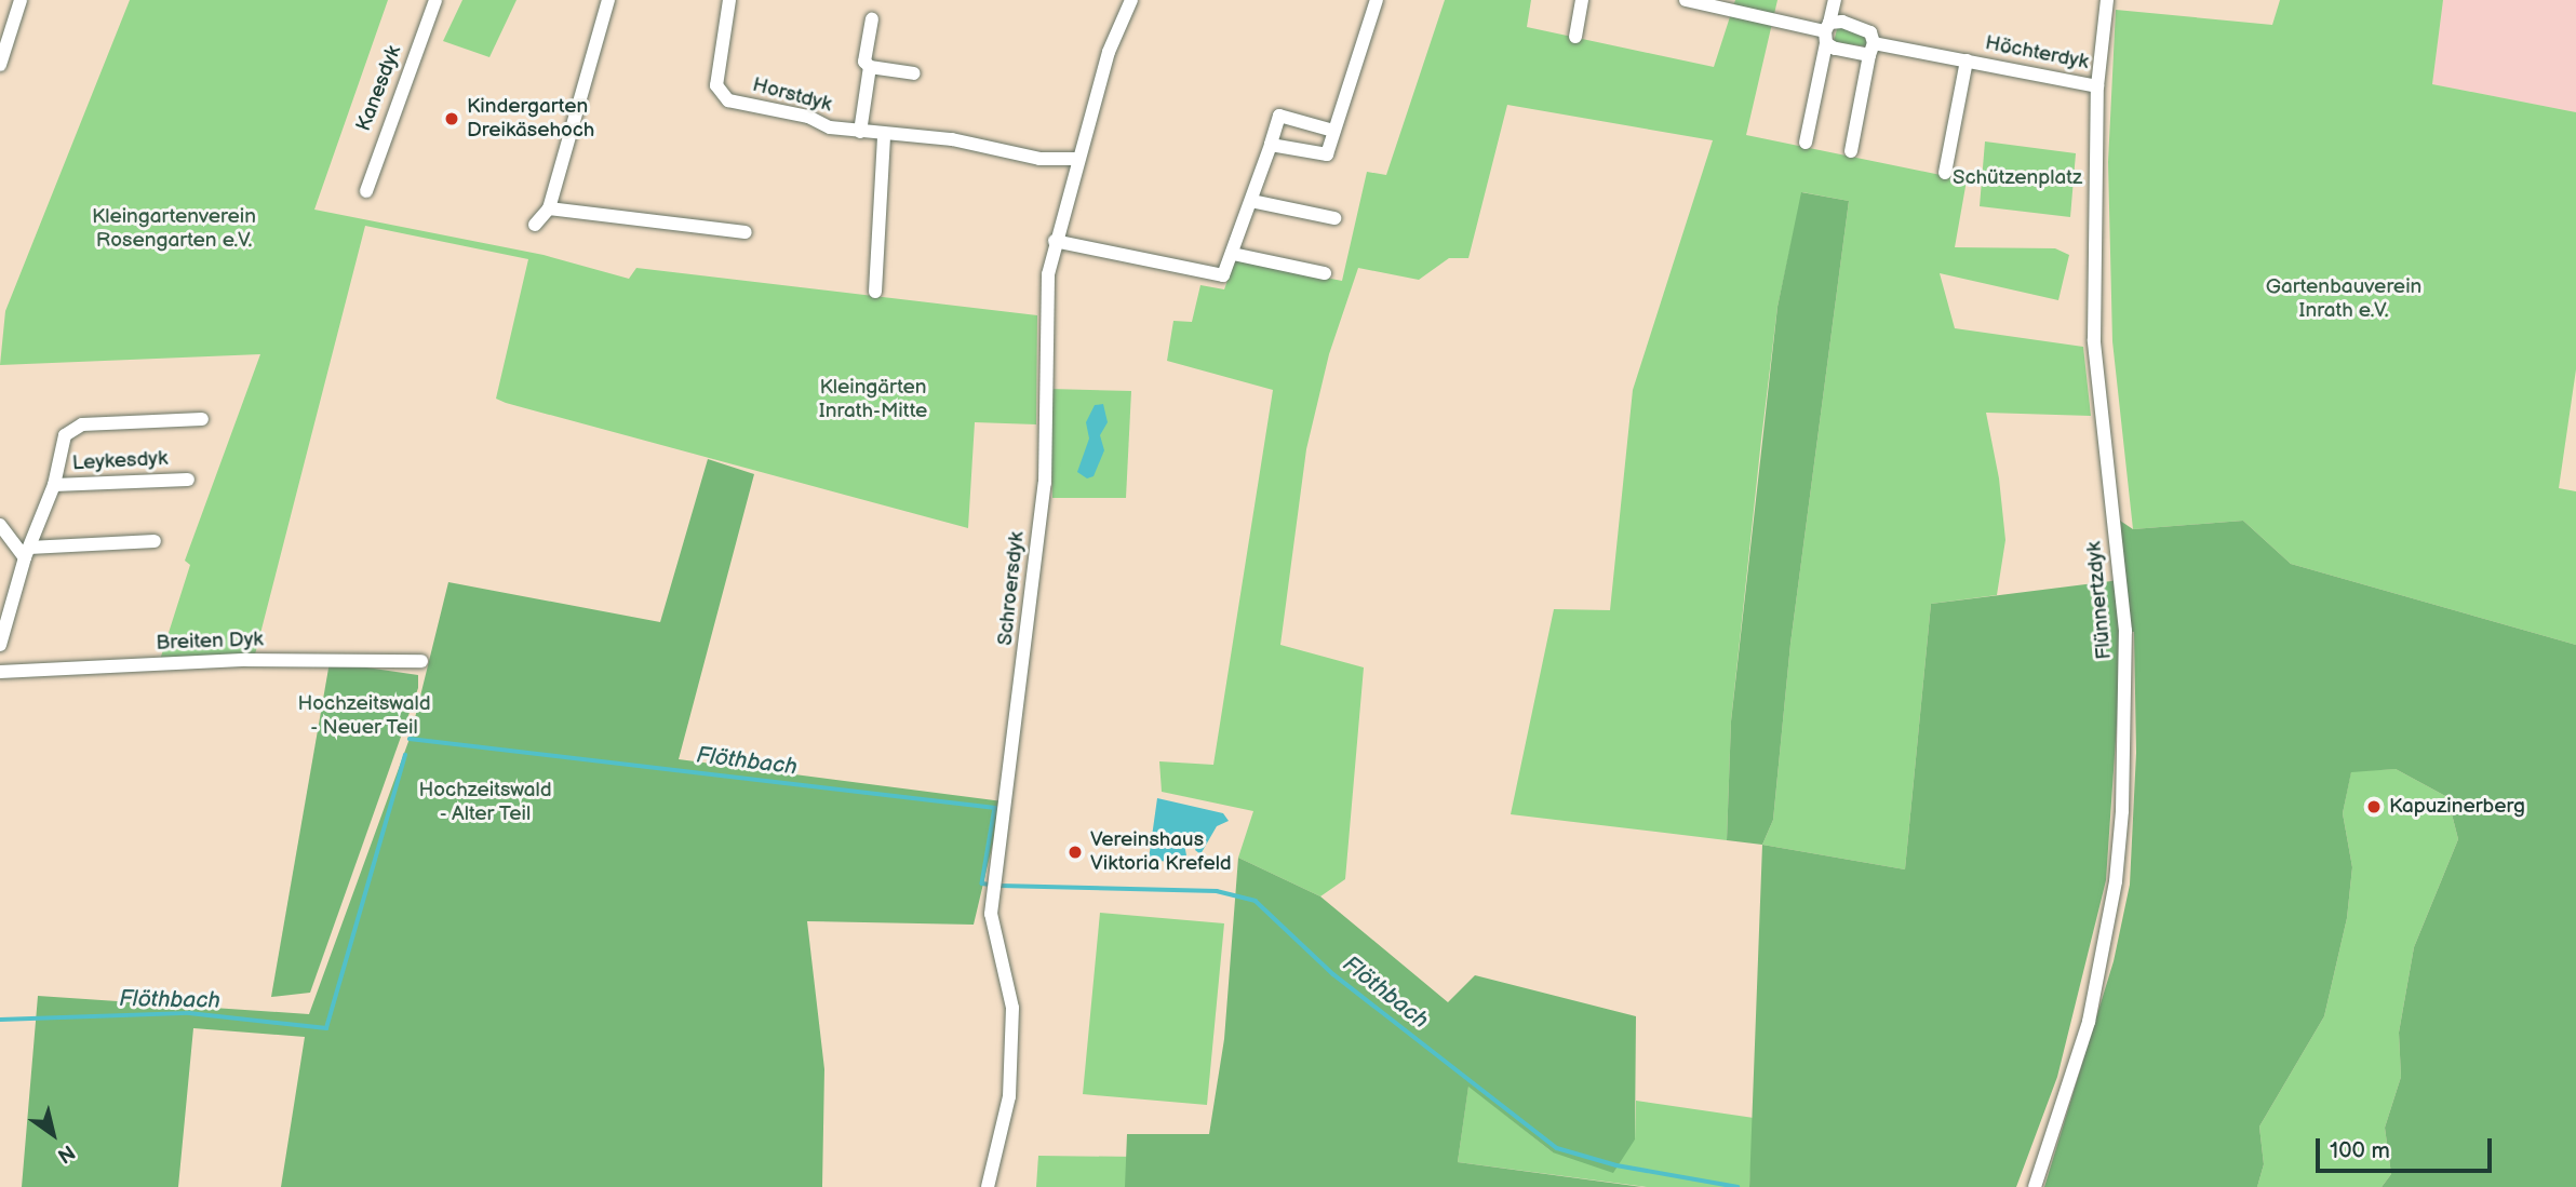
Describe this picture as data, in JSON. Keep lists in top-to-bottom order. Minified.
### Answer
{"streets":{"street":["Höchterdyk","Kanesdyk","Horstdyk","Leykesdyk","Schroersdyk","Flünnertzdyk","Breiten Dyk"]},"crossings":[["Höchterdyk","Flünnertzdyk"],["Horstdyk","Schroersdyk"]],"water":["Flöthbach"],"parks":["Schützenplatz","Kleingartenverein Rosengarten e.V.","Gartenbauverein Inrath e.V.","Kleingärten Inrath-Mitte","Hochzeitswald - Neuer Teil","Hochzeitswald - Alter Teil"],"places":["Kindergarten Dreikäsehoch","Kapuzinerberg","Vereinshaus Viktoria Krefeld"],"scale_bar":"100 m","north":"bottom right"}
